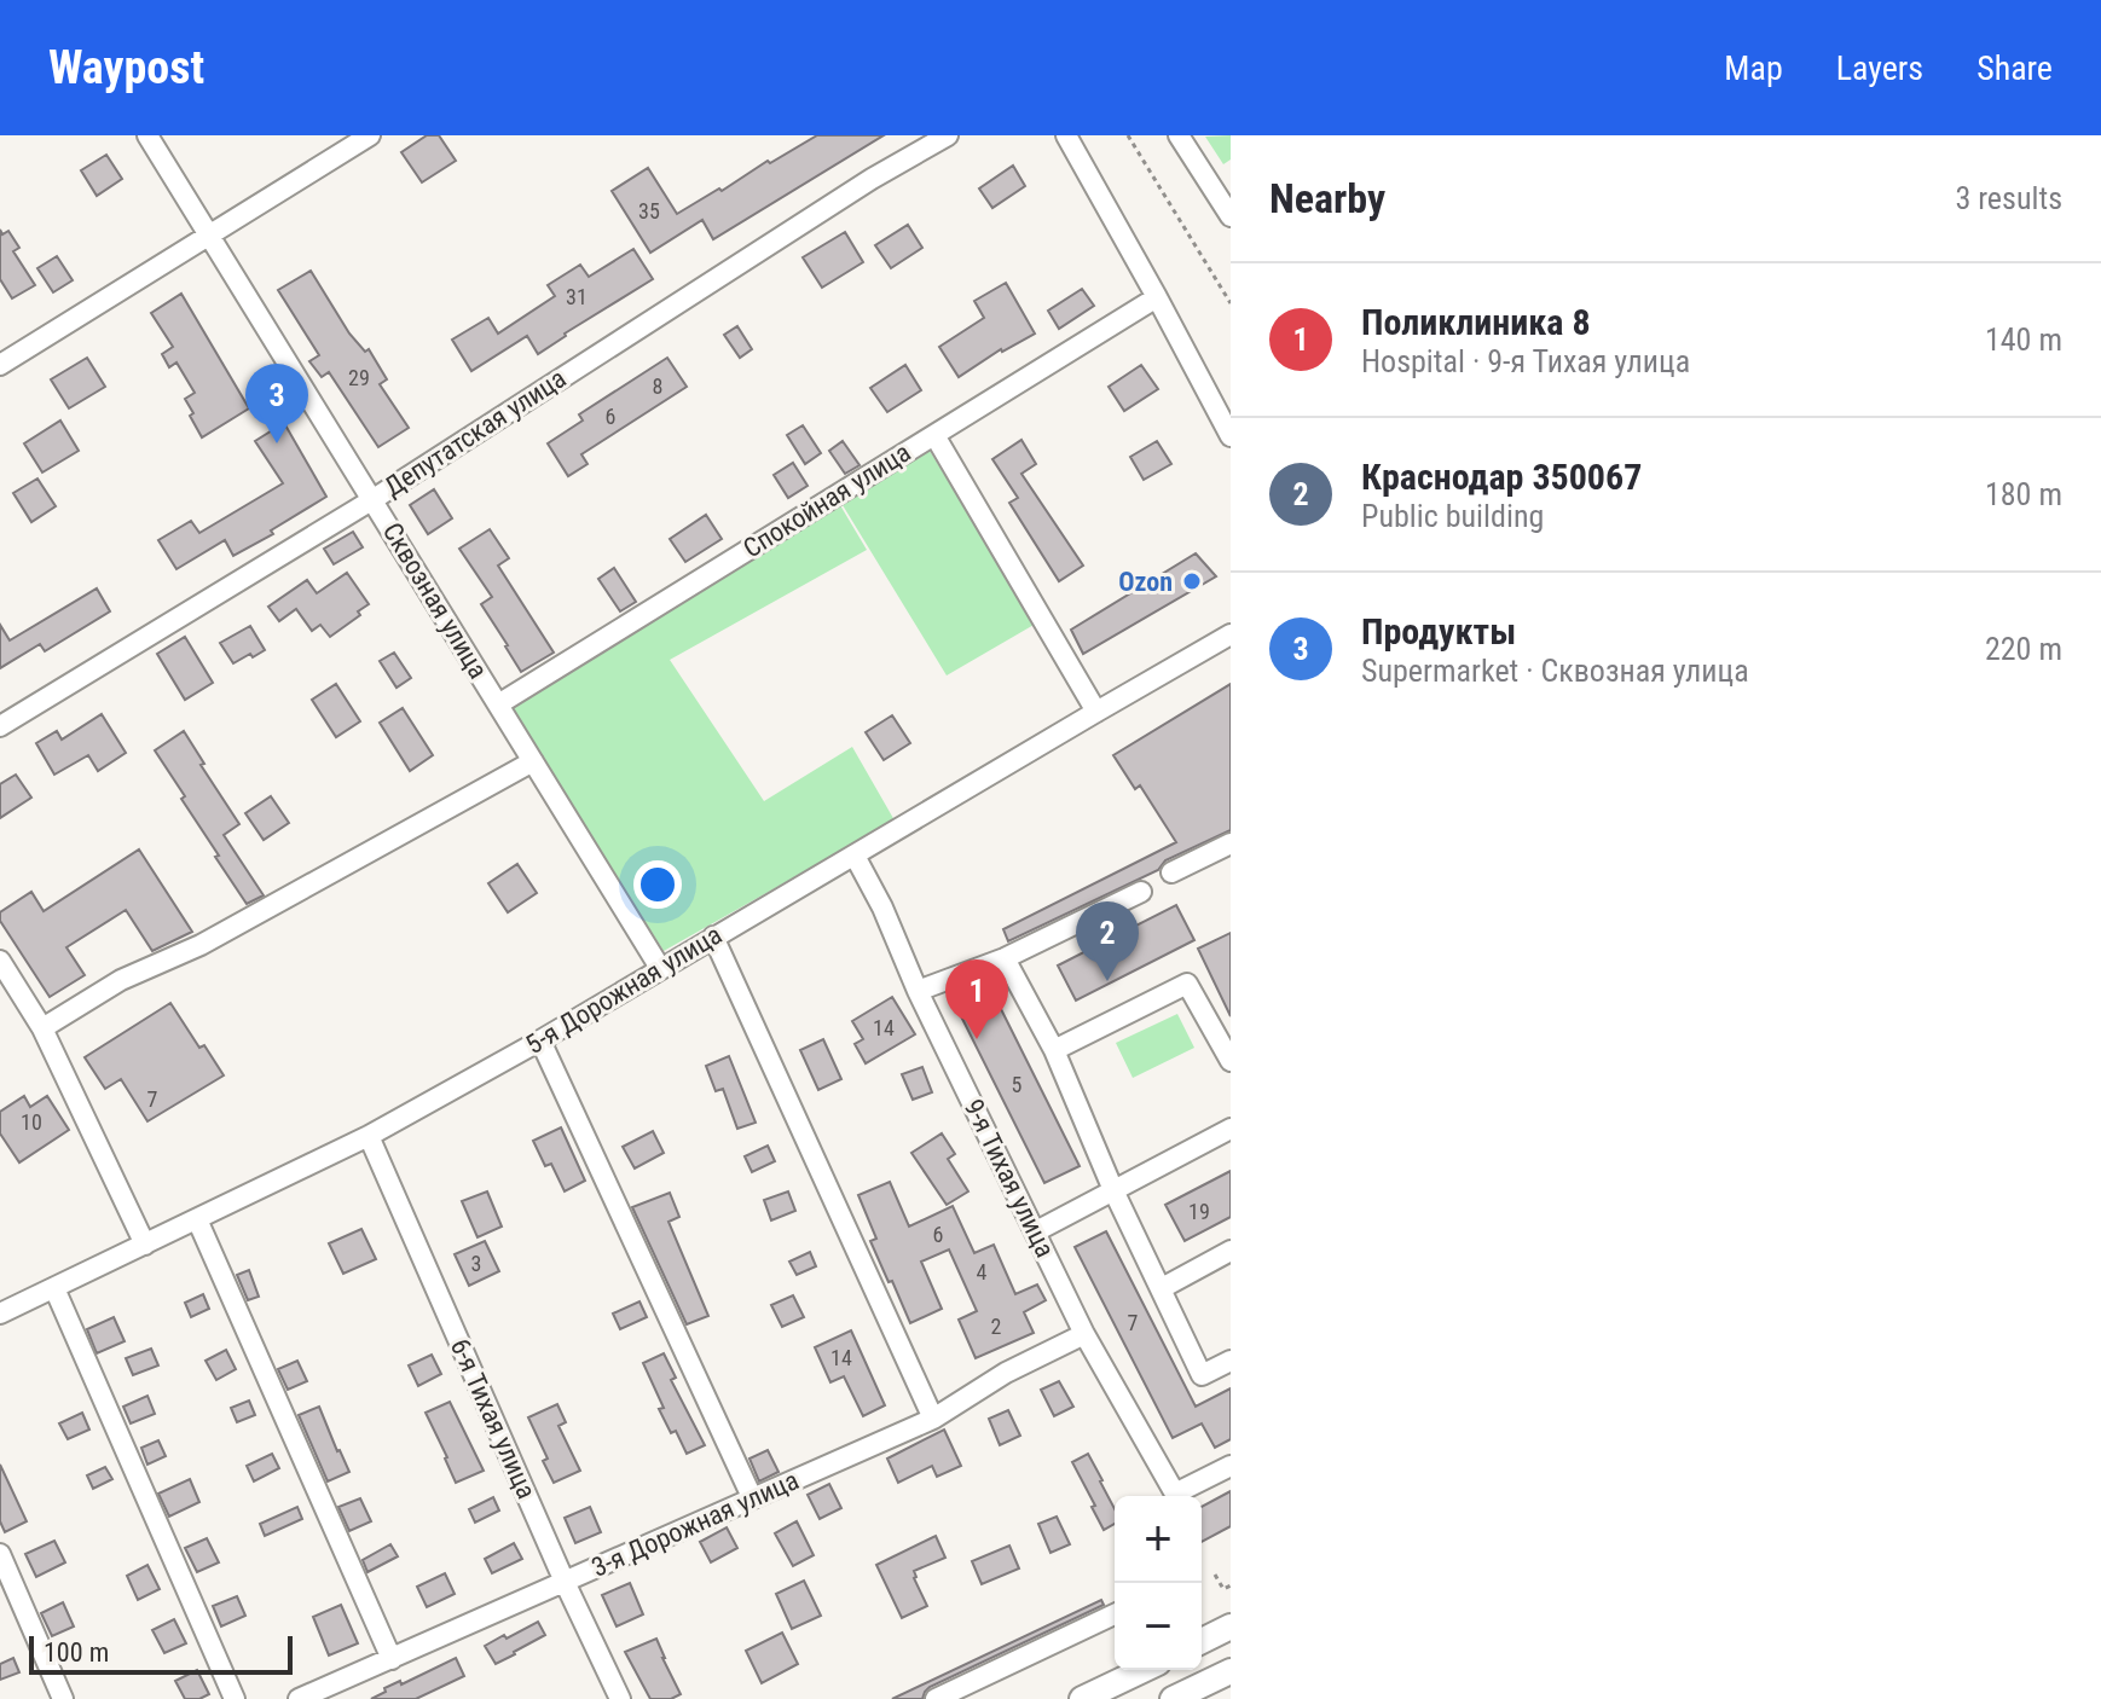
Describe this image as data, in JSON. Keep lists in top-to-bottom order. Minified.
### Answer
{"streets":{"street":["Депутатская улица","Спокойная улица","Сквозная улица","5-я Дорожная улица","9-я Тихая улица","6-я Тихая улица","3-я Дорожная улица"]},"crossings":[["Депутатская улица","Сквозная улица"],["Спокойная улица","Сквозная улица"],["Сквозная улица","5-я Дорожная улица"],["5-я Дорожная улица","9-я Тихая улица"],["5-я Дорожная улица","6-я Тихая улица"],["9-я Тихая улица","3-я Дорожная улица"],["6-я Тихая улица","3-я Дорожная улица"]],"places":["Ozon"],"house_numbers":["35","31","29","8","6","14","5","7","10","19","6","3","4","7","2","14"],"scale_bar":"100 m","page":{"header":"Waypost","nav":["Map","Layers","Share"],"heading":["Nearby","3 results"],"list":[{"mark":"1","name":"Поликлиника 8","note":"Hospital · 9-я Тихая улица","value":"140 m"},{"mark":"2","name":"Краснодар 350067","note":"Public building","value":"180 m"},{"mark":"3","name":"Продукты","note":"Supermarket · Сквозная улица","value":"220 m"}],"pins":["3","2","1"],"map_buttons":["+","−"],"scale":"100 m"}}
